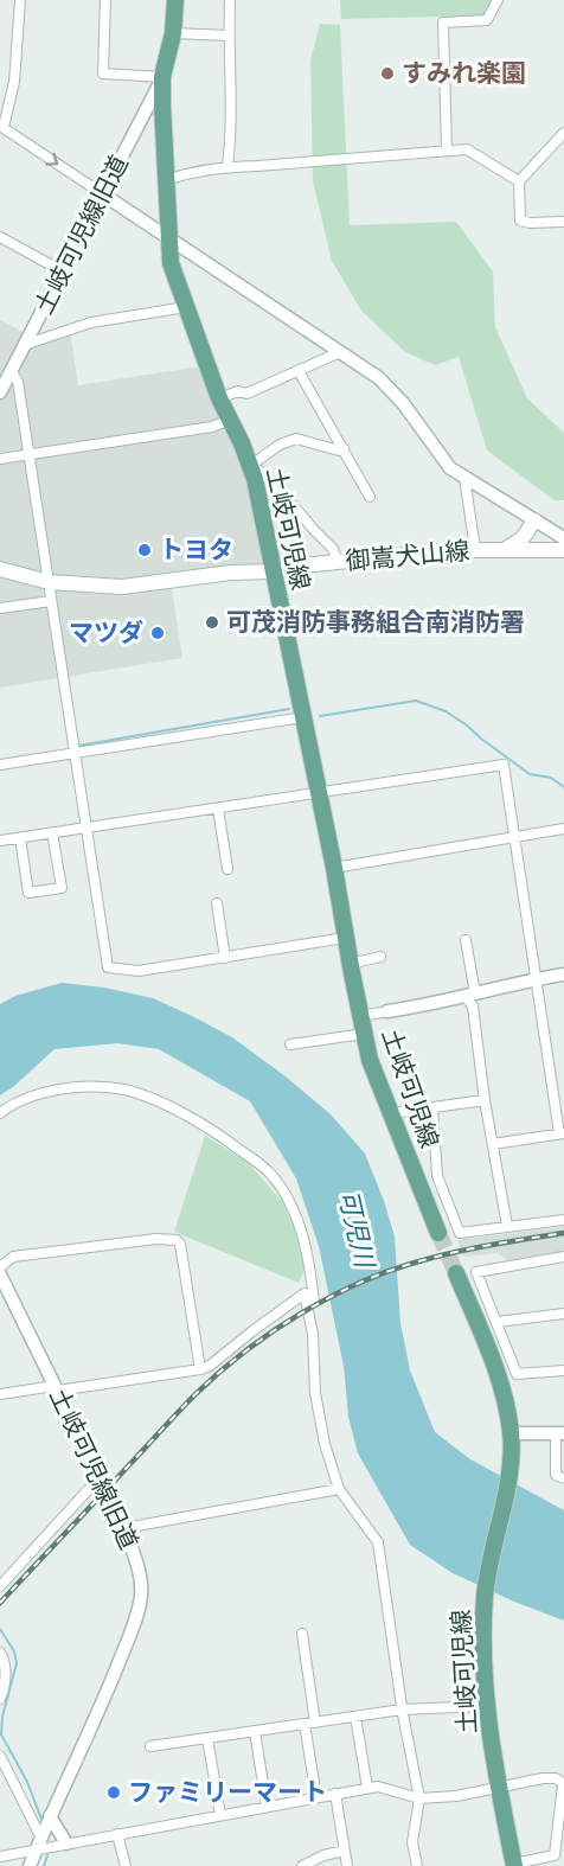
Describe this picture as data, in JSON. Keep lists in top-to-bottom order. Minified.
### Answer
{"streets":{"main road":["土岐可児線","御嵩犬山線"],"street":["土岐可児線旧道"]},"crossings":[["土岐可児線旧道","土岐可児線"],["土岐可児線","御嵩犬山線"]],"water":["可児川"],"places":["すみれ楽園","トヨタ","可茂消防事務組合南消防署","マツダ","ファミリーマート"]}
